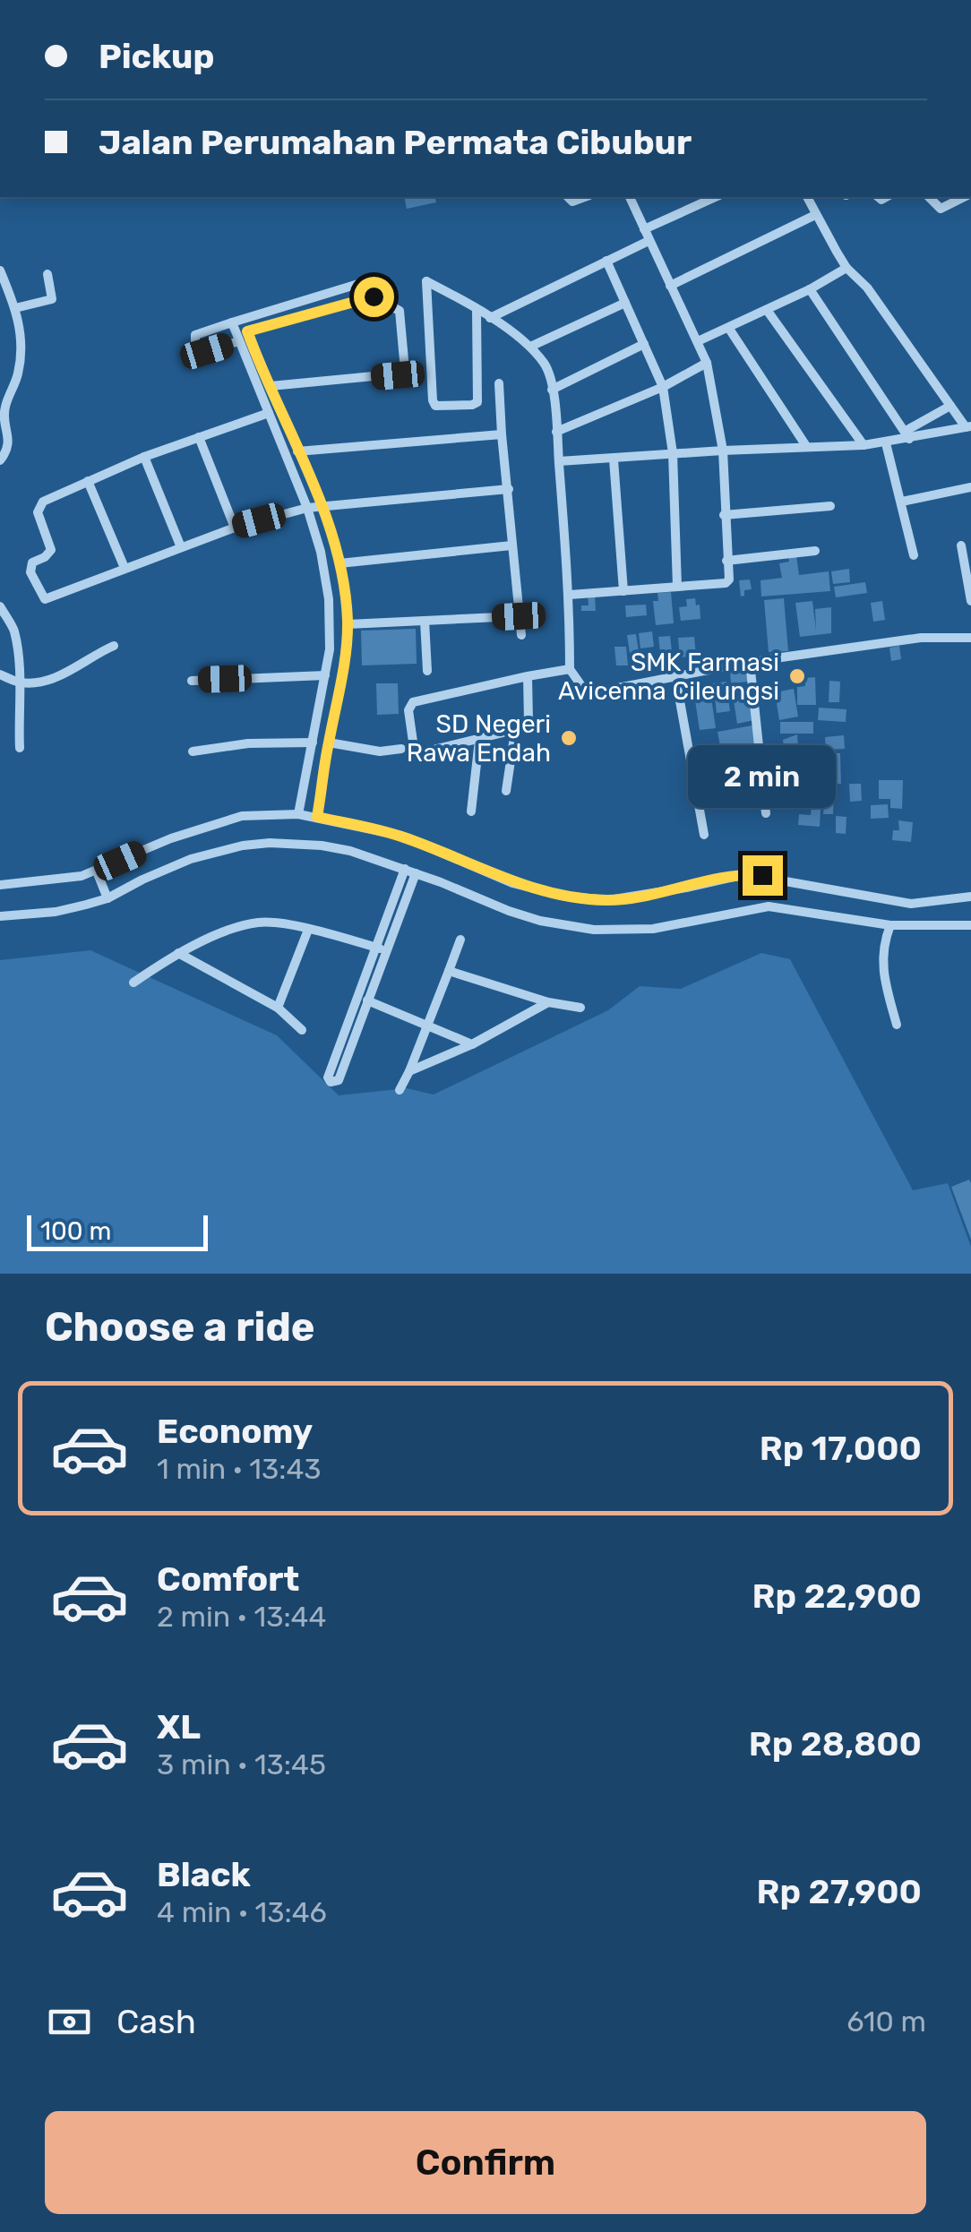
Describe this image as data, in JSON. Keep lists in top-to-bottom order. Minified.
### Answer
{"places":["SMK Farmasi Avicenna Cileungsi","SD Negeri Rawa Endah"],"scale_bar":"100 m","page":{"banner":["Pickup","Jalan Perumahan Permata Cibubur"],"bubble":"2 min","scale":"100 m","heading":"Choose a ride","list":[{"name":"Economy","note":"1 min · 13:43","value":"Rp 17,000"},{"name":"Comfort","note":"2 min · 13:44","value":"Rp 22,900"},{"name":"XL","note":"3 min · 13:45","value":"Rp 28,800"},{"name":"Black","note":"4 min · 13:46","value":"Rp 27,900"}],"pay":["Cash","610 m"],"buttons":"Confirm"}}
